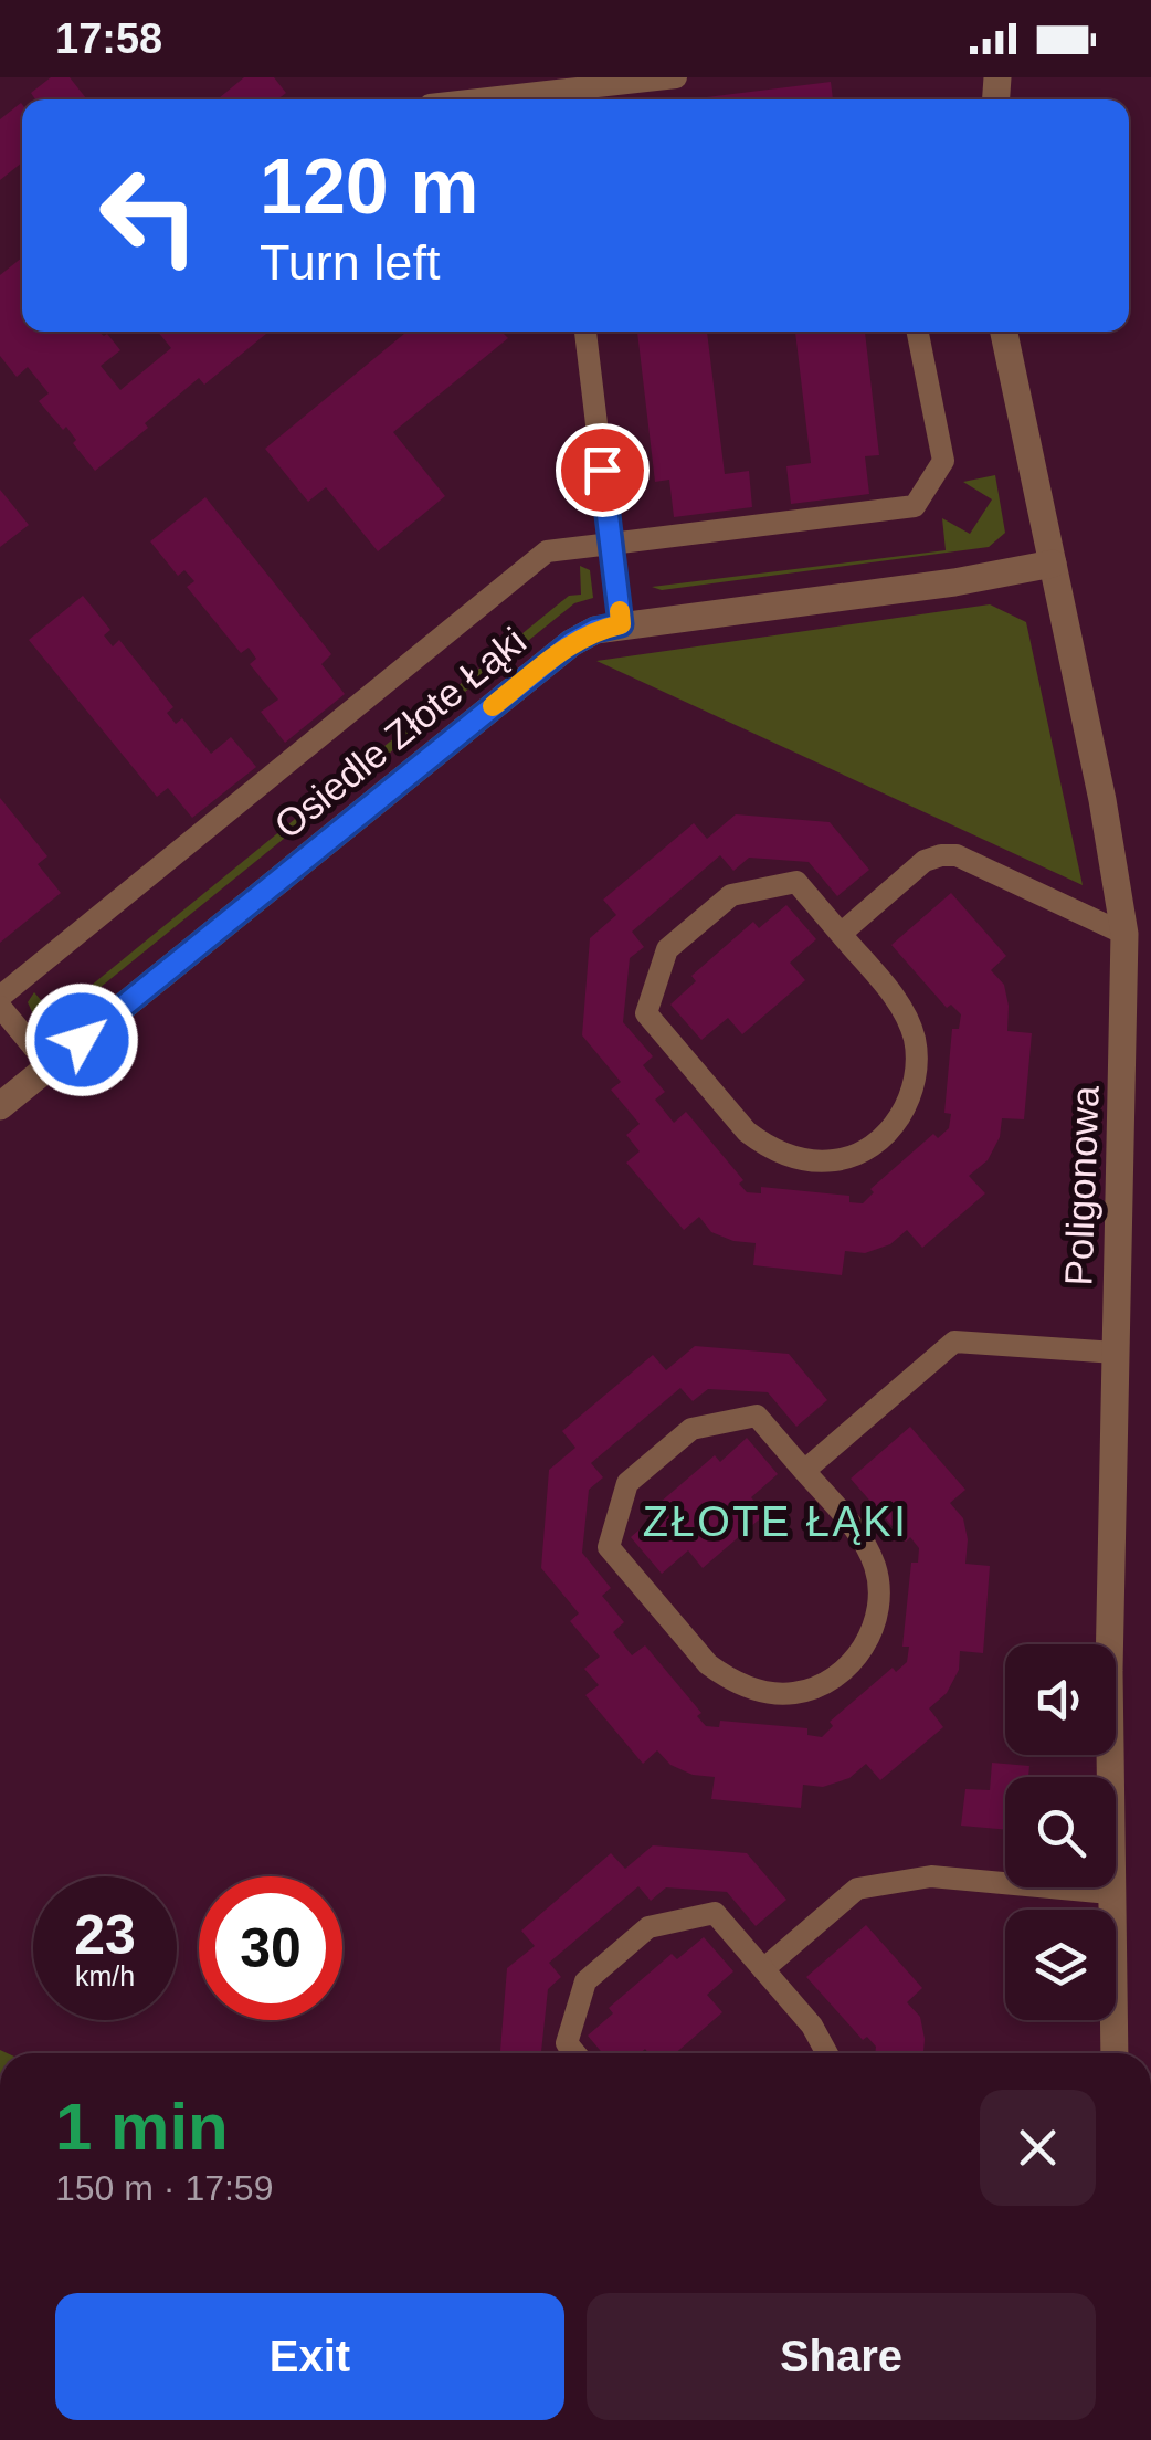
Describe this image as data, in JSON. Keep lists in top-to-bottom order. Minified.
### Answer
{"streets":{"street":["Osiedle Złote Łąki","Poligonowa"]},"crossings":[["Osiedle Złote Łąki","Poligonowa"]],"districts":["ZŁOTE ŁĄKI"],"page":{"status":"17:58","turn":["120 m","Turn left"],"speed":"23 km/h","limit":"30","heading":["1 min","150 m · 17:59"],"buttons":["Exit","Share"]}}
